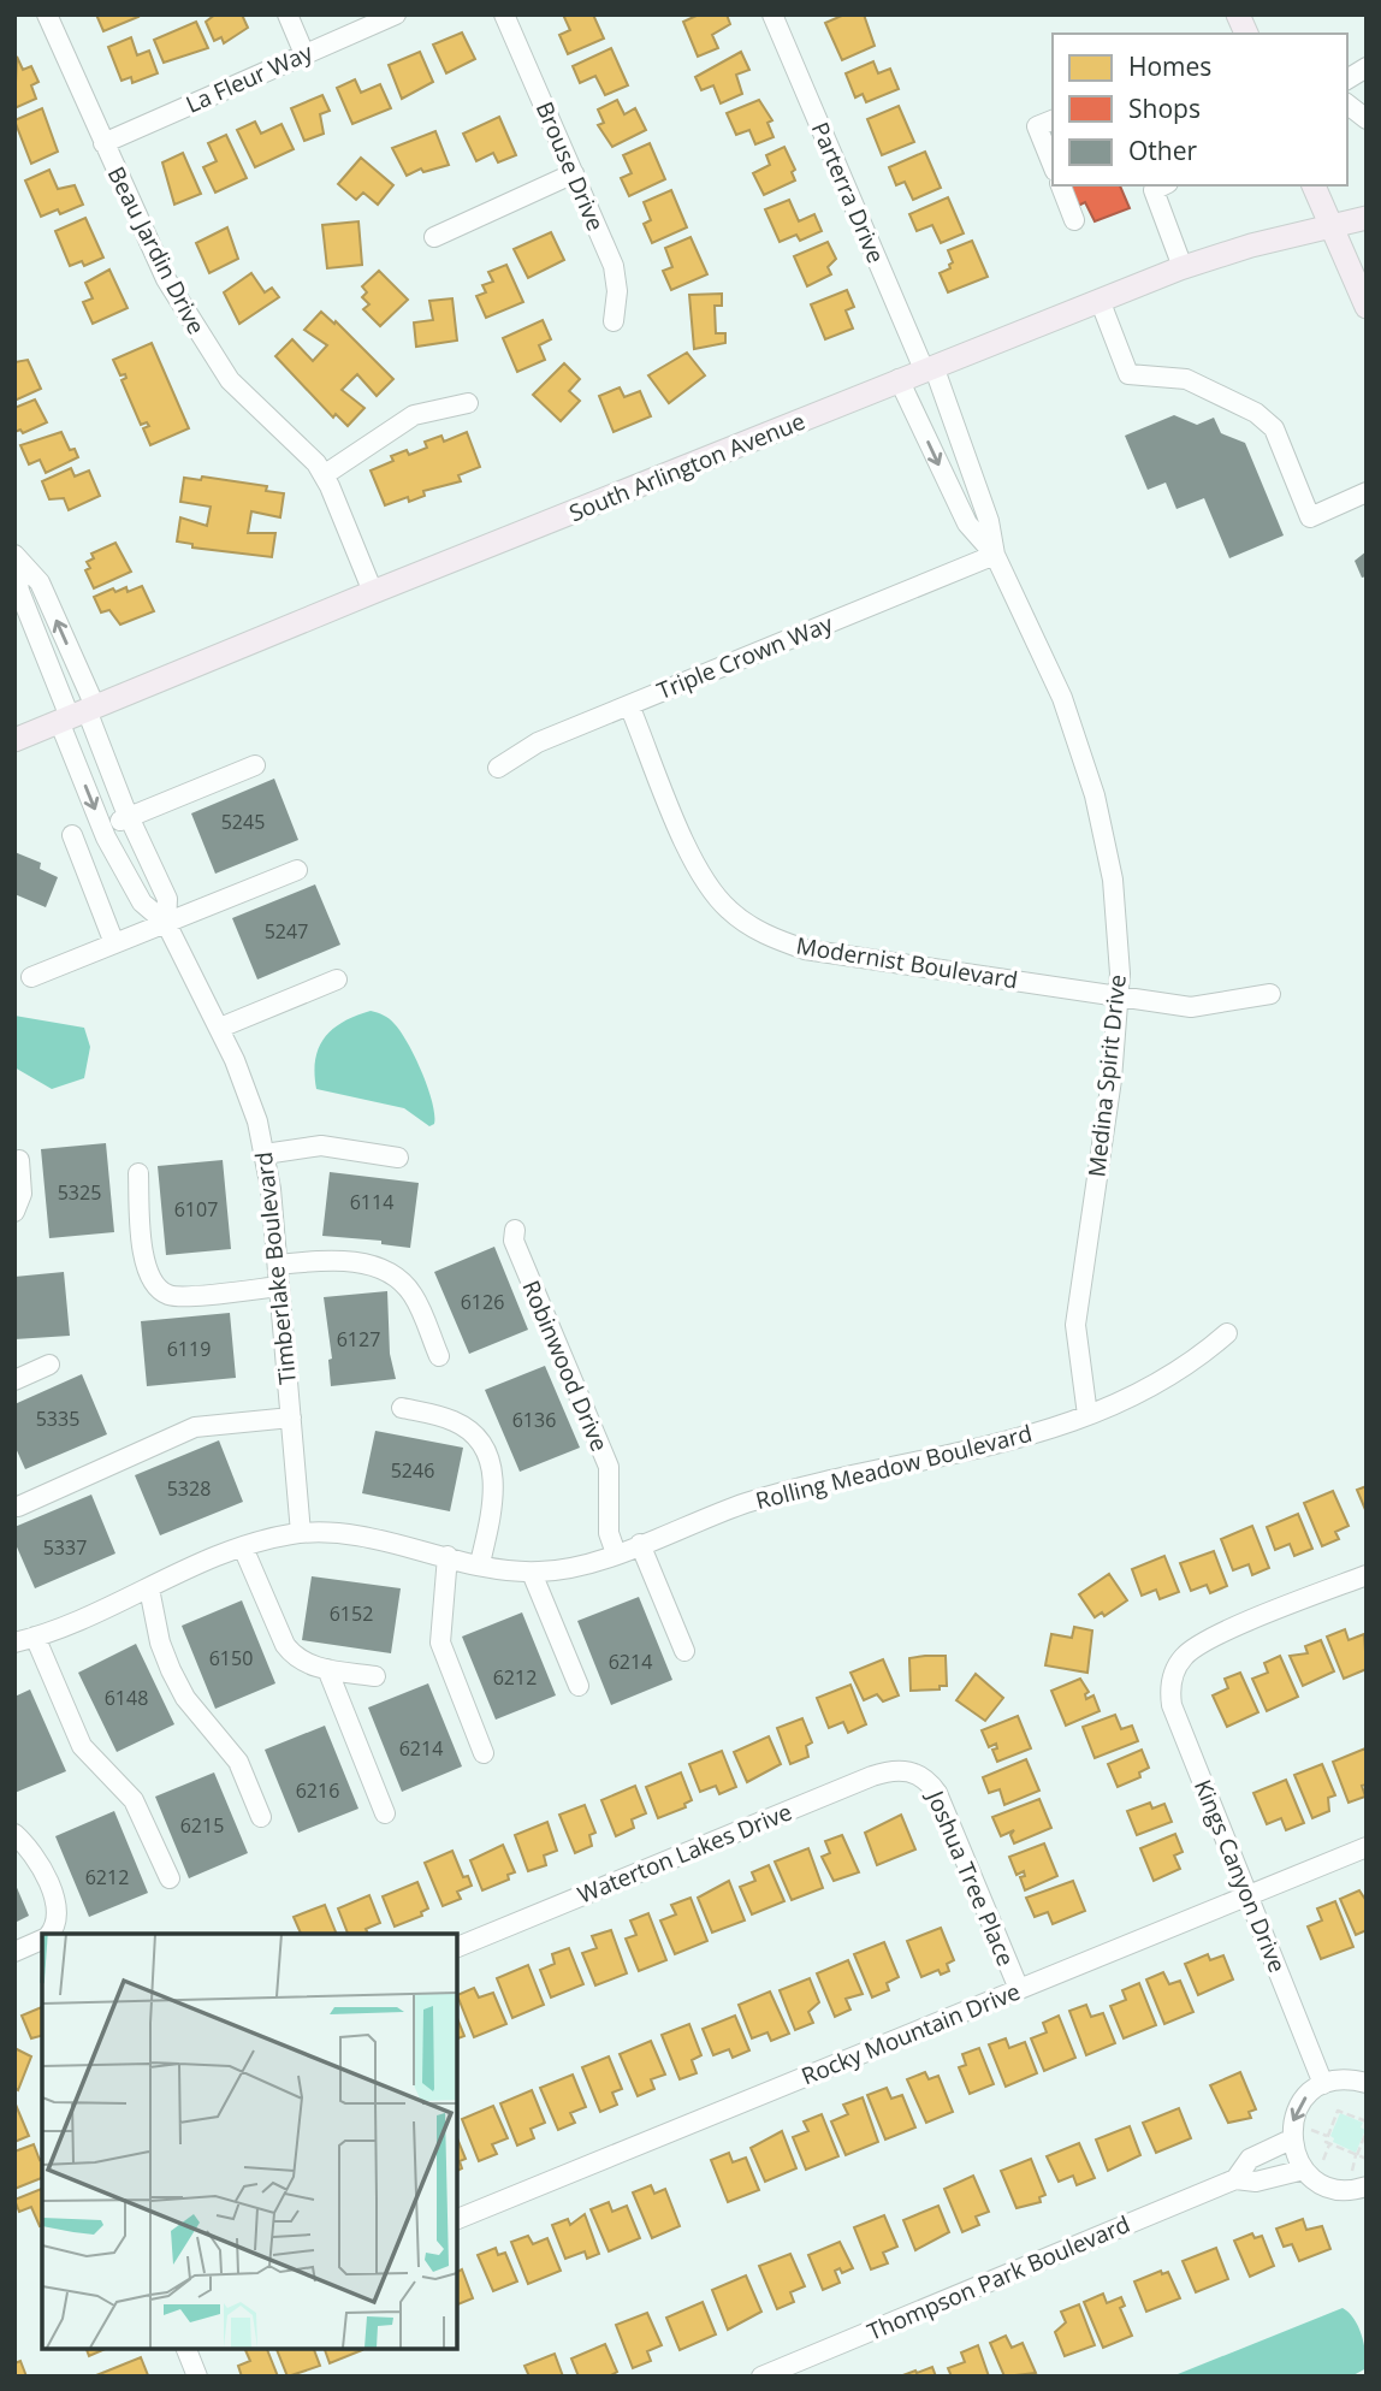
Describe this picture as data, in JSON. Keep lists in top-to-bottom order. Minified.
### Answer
{"streets":{"main road":["South Arlington Avenue"],"street":["La Fleur Way","Brouse Drive","Parterra Drive","Beau Jardin Drive","Triple Crown Way","Modernist Boulevard","Medina Spirit Drive","Timberlake Boulevard","Robinwood Drive","Rolling Meadow Boulevard","Waterton Lakes Drive","Kings Canyon Drive","Joshua Tree Place","Rocky Mountain Drive","Thompson Park Boulevard"]},"crossings":[["La Fleur Way","Beau Jardin Drive"],["Parterra Drive","South Arlington Avenue"],["Parterra Drive","Medina Spirit Drive"],["Beau Jardin Drive","South Arlington Avenue"],["South Arlington Avenue","Medina Spirit Drive"],["Triple Crown Way","Modernist Boulevard"],["Triple Crown Way","Medina Spirit Drive"],["Modernist Boulevard","Medina Spirit Drive"],["Medina Spirit Drive","Rolling Meadow Boulevard"],["Timberlake Boulevard","Rolling Meadow Boulevard"],["Robinwood Drive","Rolling Meadow Boulevard"],["Waterton Lakes Drive","Joshua Tree Place"],["Kings Canyon Drive","Rocky Mountain Drive"],["Joshua Tree Place","Rocky Mountain Drive"]],"house_numbers":["5245","5247","5325","6114","6107","6126","6127","6119","5335","6136","5246","5328","5337","6152","6150","6214","6212","6148","6214","6216","6215","6212"],"legend":["Homes","Shops","Other"]}
